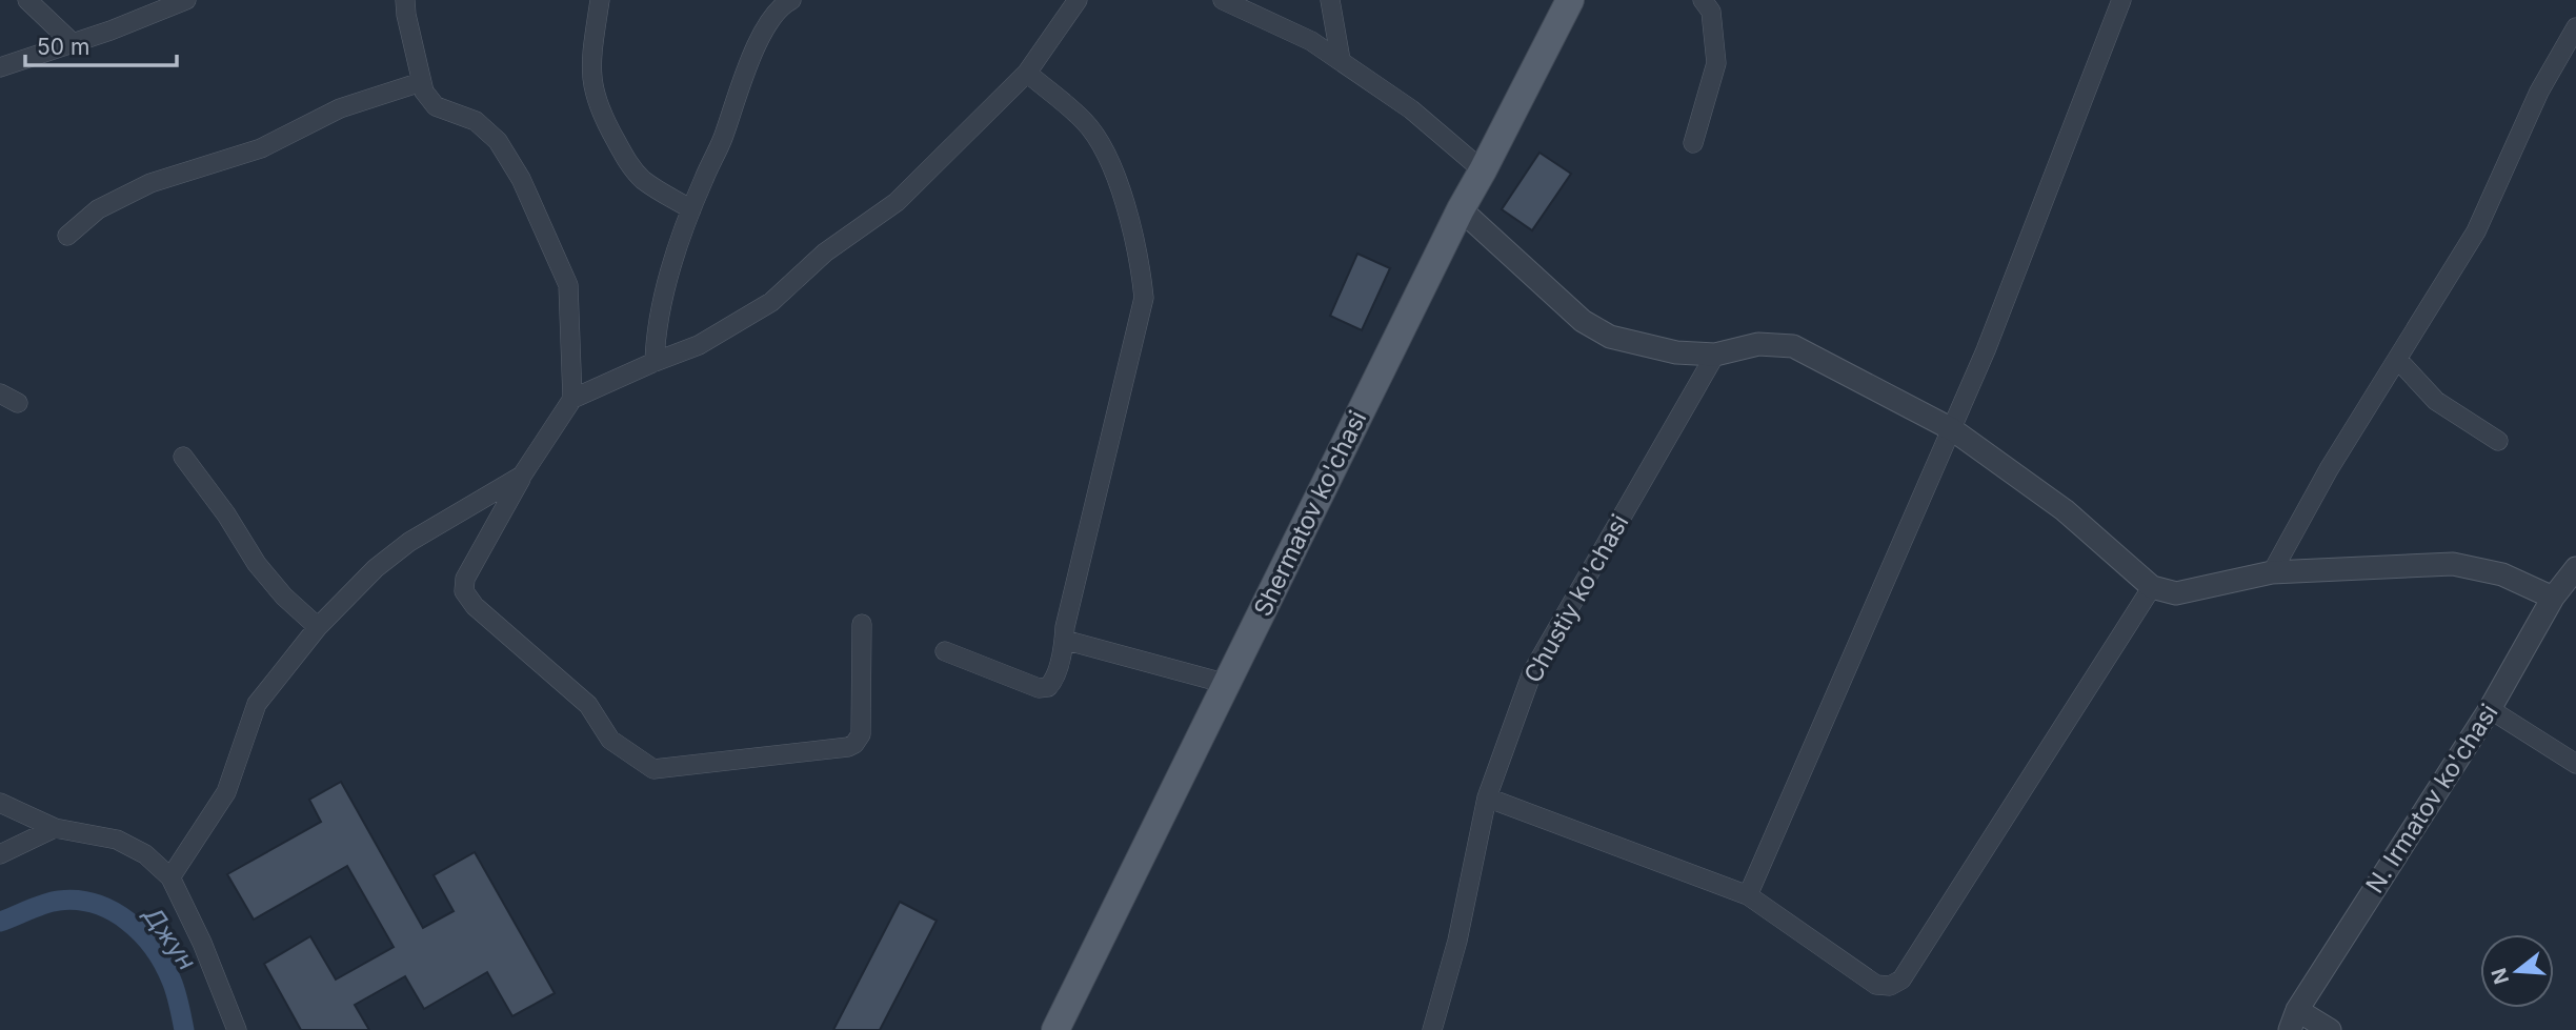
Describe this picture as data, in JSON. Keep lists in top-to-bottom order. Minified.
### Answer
{"streets":{"main road":["Shermatov ko'chasi"],"street":["Chustiy ko'chasi","N. Irmatov ko'chasi"]},"water":["Джун"],"scale_bar":"50 m","north":"left"}
